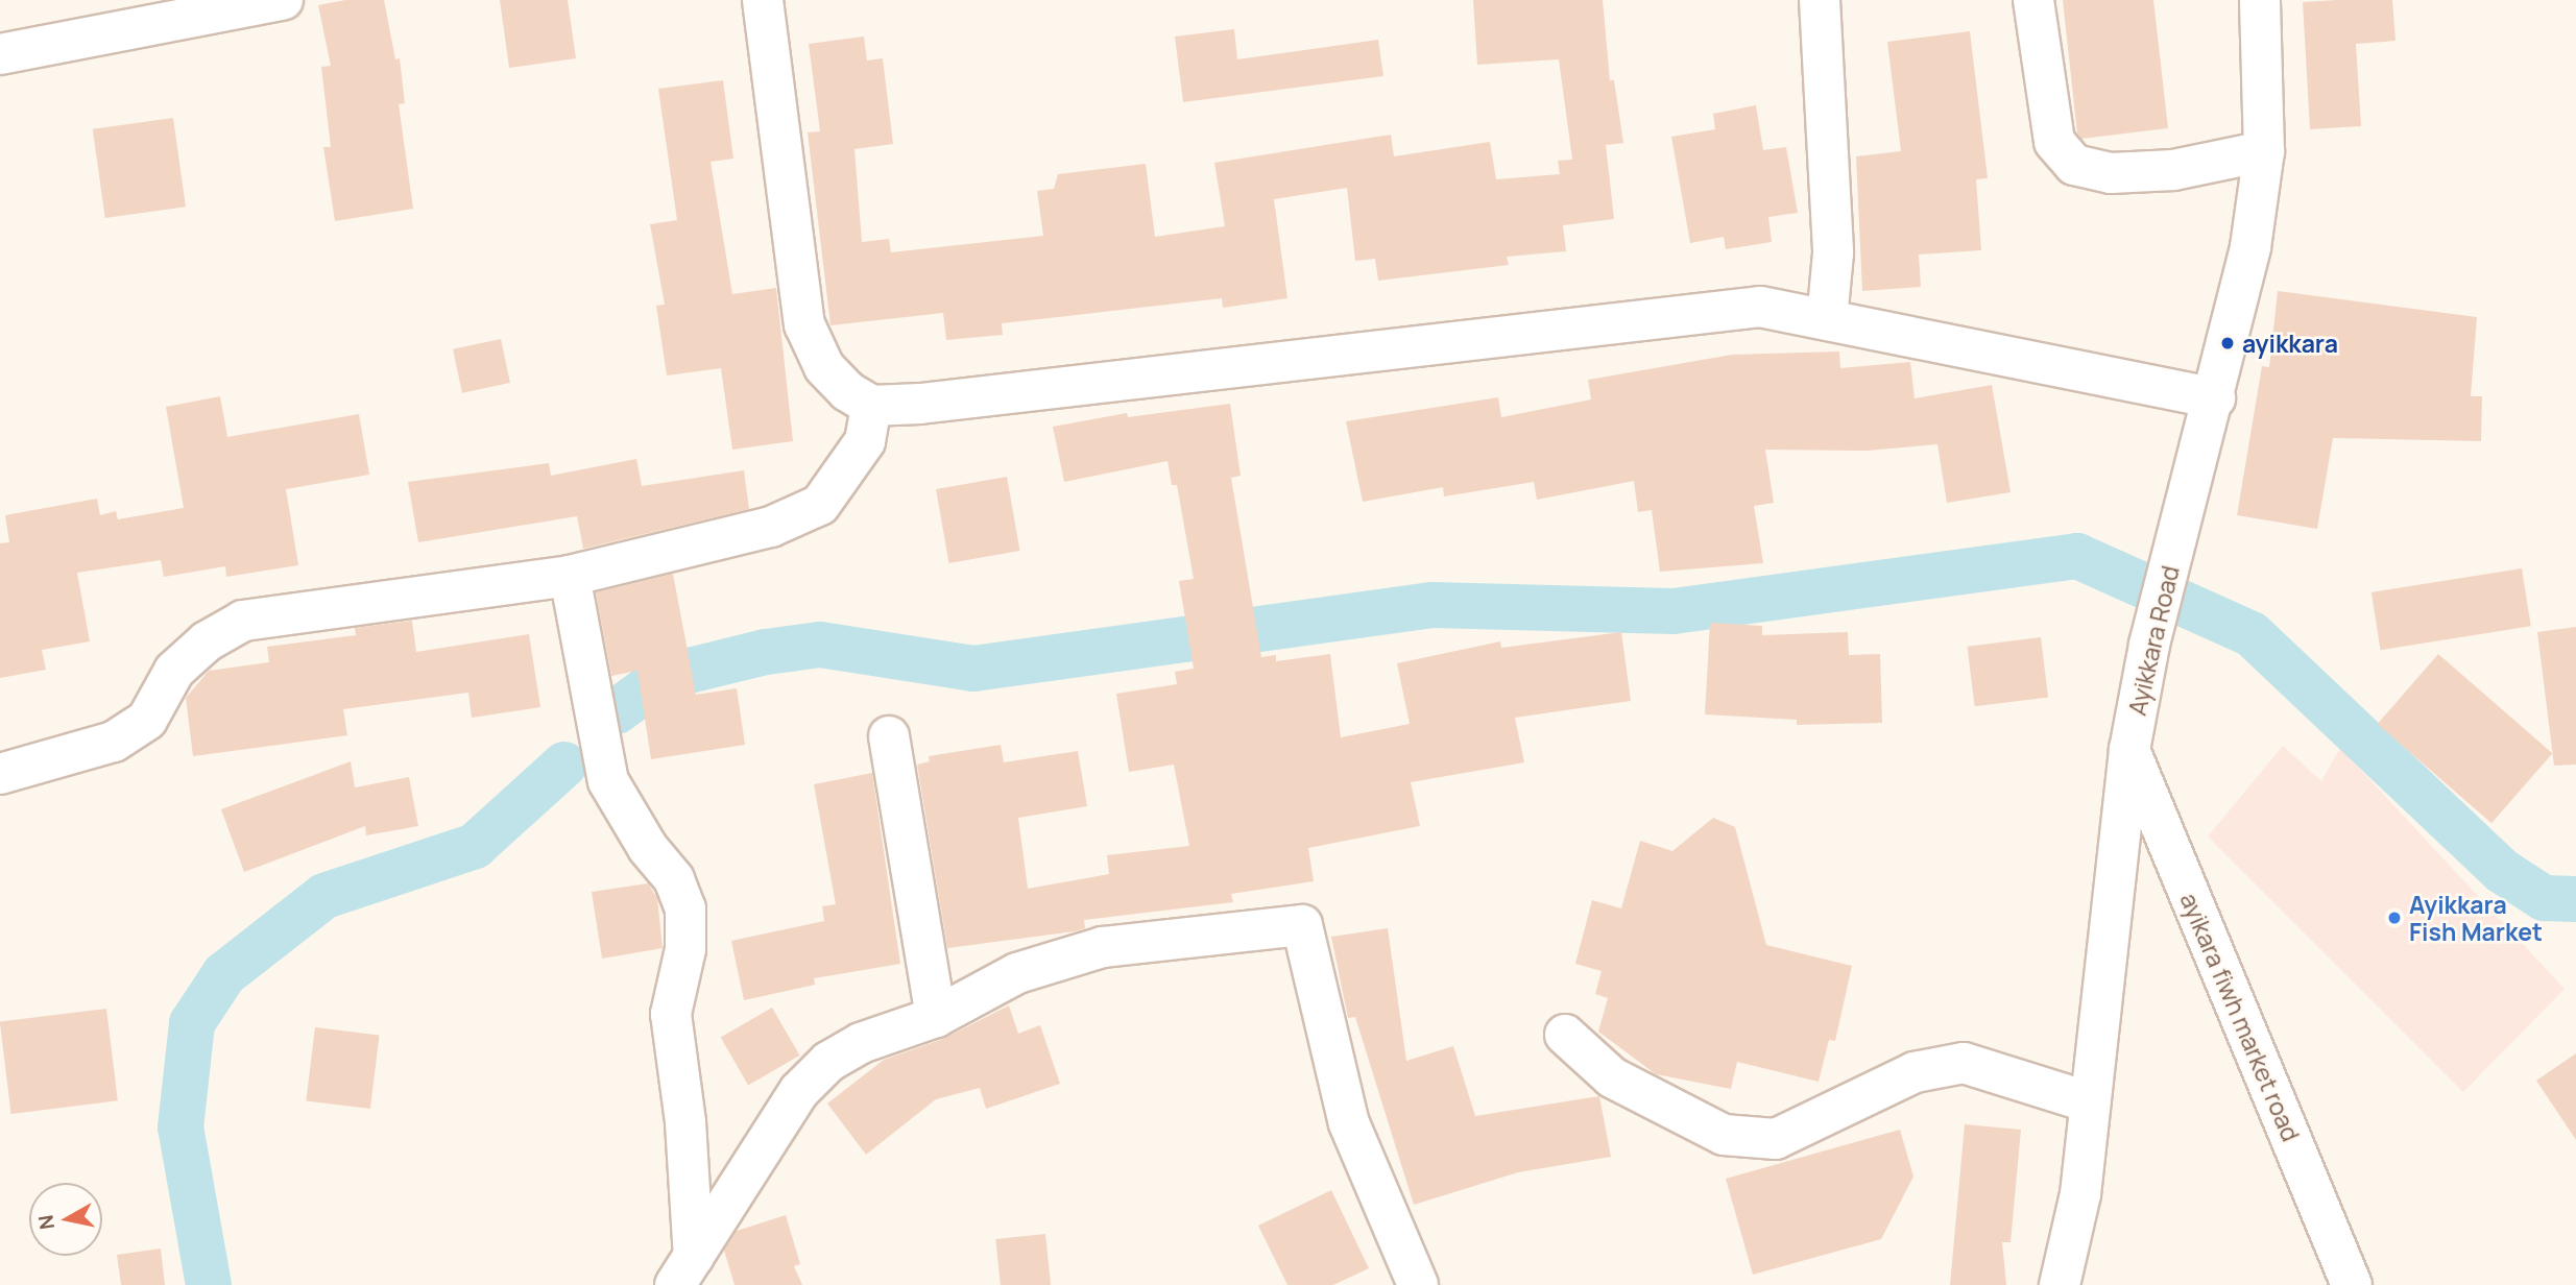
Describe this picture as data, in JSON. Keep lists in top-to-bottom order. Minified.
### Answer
{"streets":{"street":["Ayikkara Road","ayikara fiwh market road"]},"crossings":[["Ayikkara Road","ayikara fiwh market road"]],"places":["ayikkara","Ayikkara Fish Market"],"north":"left"}
